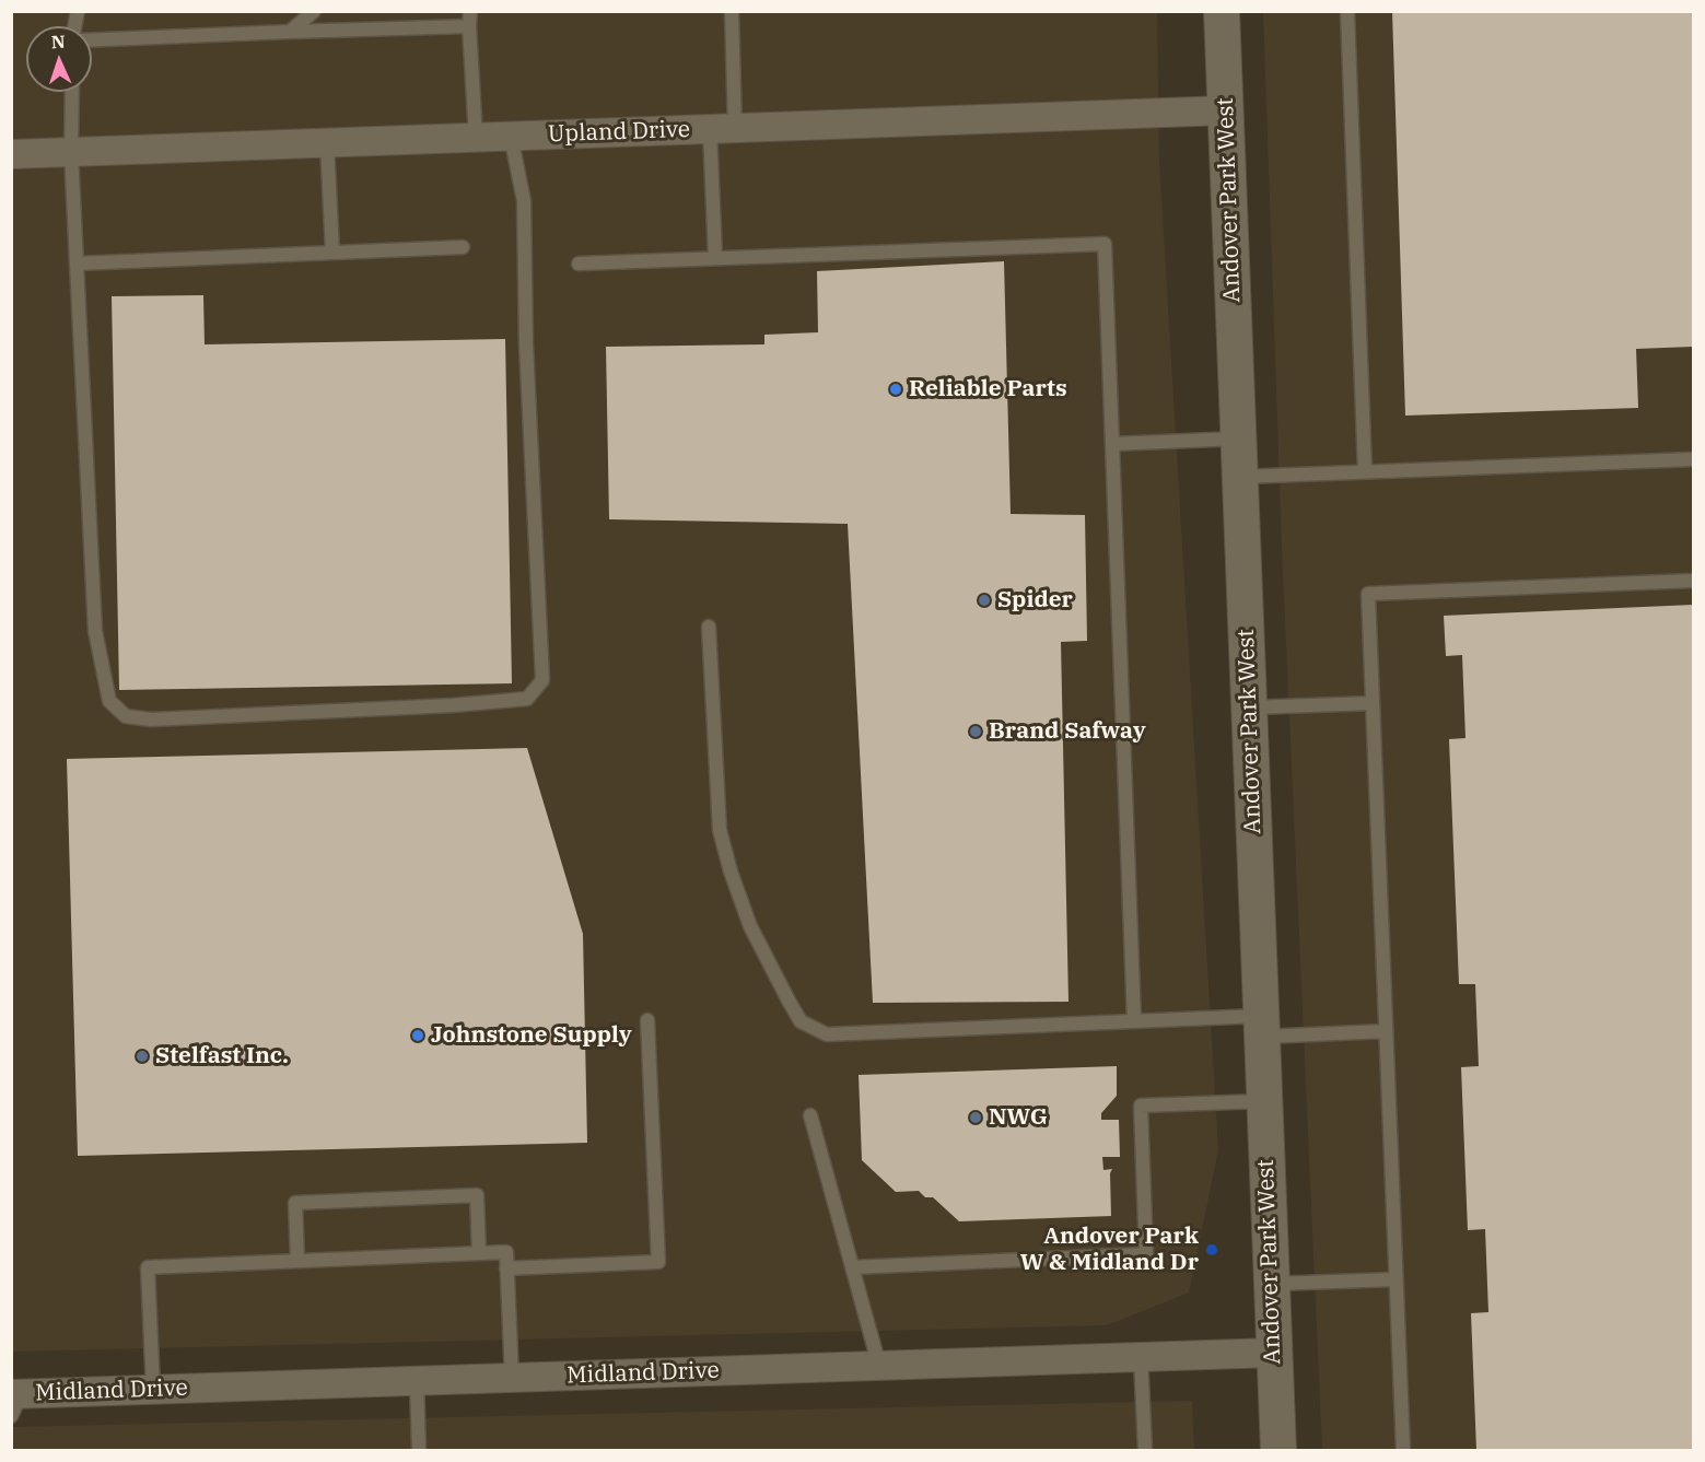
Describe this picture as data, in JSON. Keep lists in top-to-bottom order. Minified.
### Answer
{"streets":{"street":["Upland Drive","Andover Park West","Midland Drive"]},"crossings":[["Upland Drive","Andover Park West"],["Andover Park West","Midland Drive"]],"places":["Reliable Parts","Spider","Brand Safway","Johnstone Supply","Stelfast Inc.","NWG","Andover Park W & Midland Dr"],"north":"top"}
